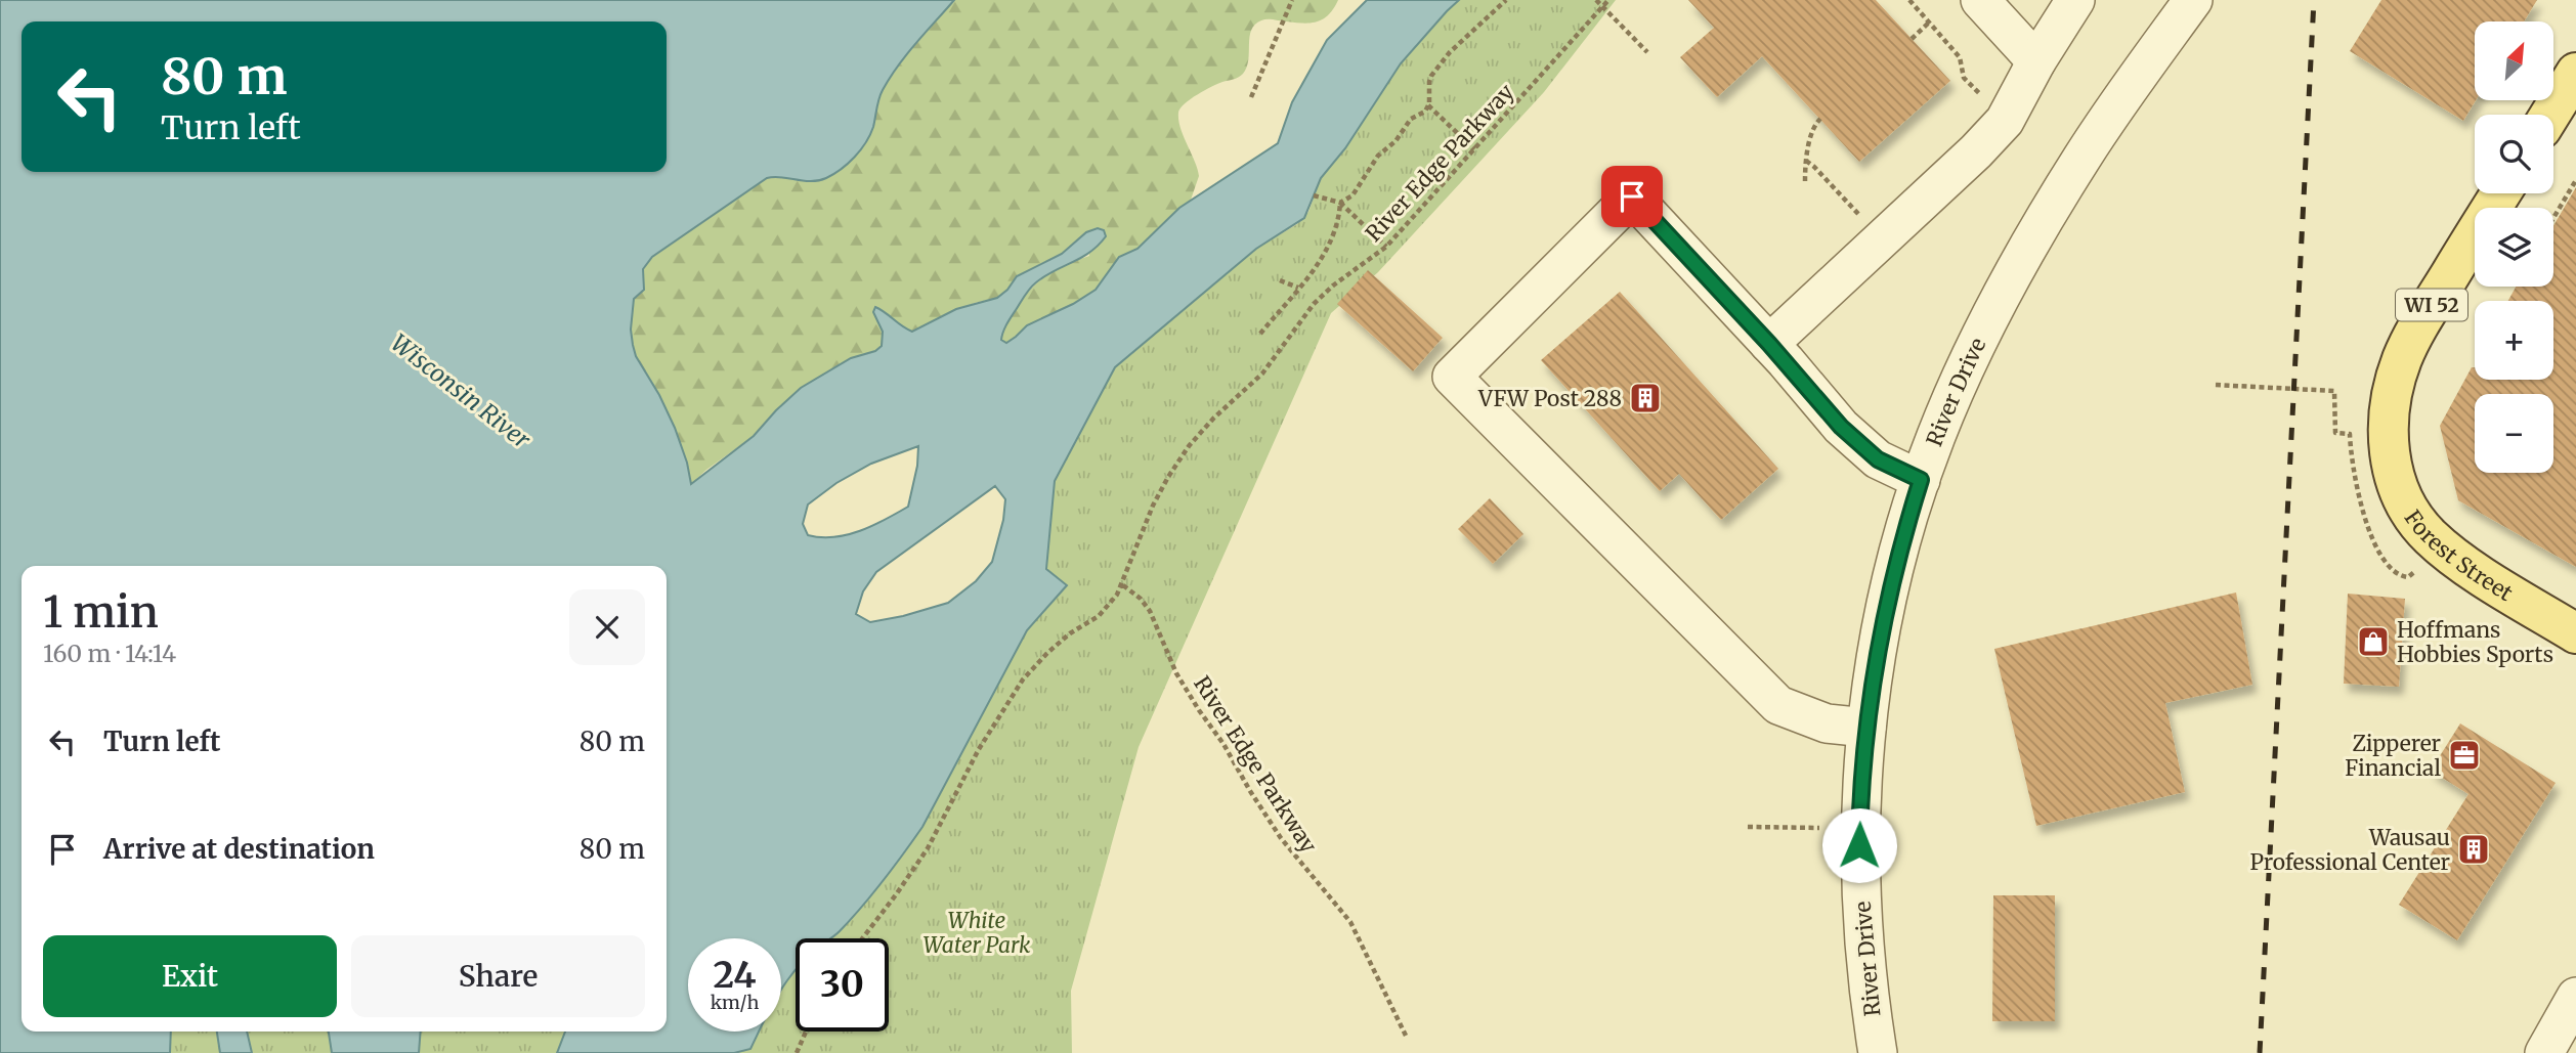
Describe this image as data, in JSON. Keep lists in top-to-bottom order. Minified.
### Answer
{"streets":{"main road":["WI 52","Forest Street"],"street":["River Drive"],"path":["River Edge Parkway"]},"water":["Wisconsin River"],"parks":["White Water Park"],"places":{"building":["VFW Post 288","Wausau Professional Center"],"shop":["Hoffmans Hobbies Sports"],"office":["Zipperer Financial"]},"north":"top right","page":{"map_buttons":["+","−"],"turn":["80 m","Turn left"],"heading":["1 min","160 m · 14:14"],"list":[{"name":"Turn left","value":"80 m"},{"name":"Arrive at destination","value":"80 m"}],"buttons":["Exit","Share"],"speed":"24 km/h","limit":"30"}}
